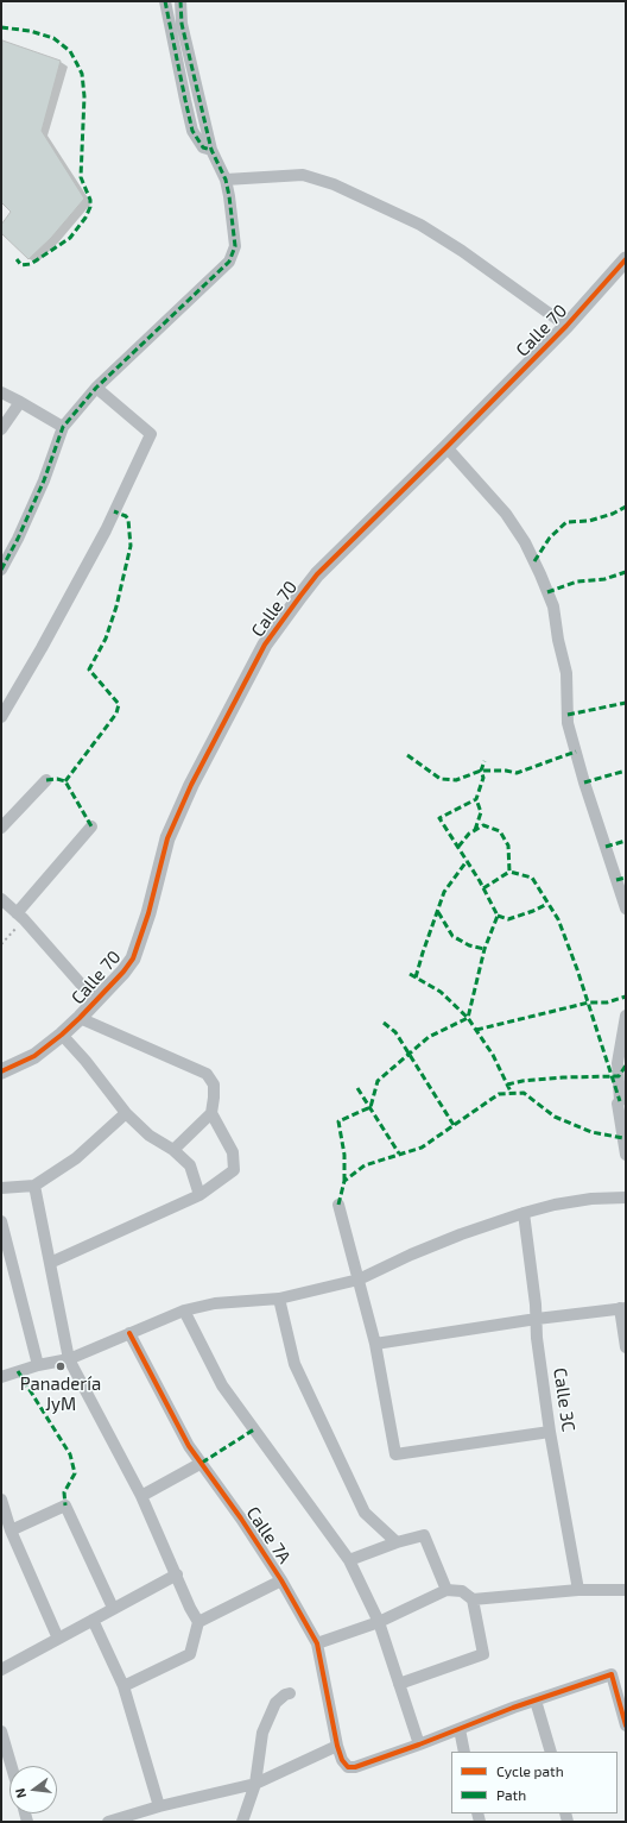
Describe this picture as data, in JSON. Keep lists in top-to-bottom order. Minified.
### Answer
{"streets":{"street":["Calle 70","Calle 3C","Calle 7A"]},"places":["Panadería JyM"],"legend":["Cycle path","Path"],"north":"left"}
